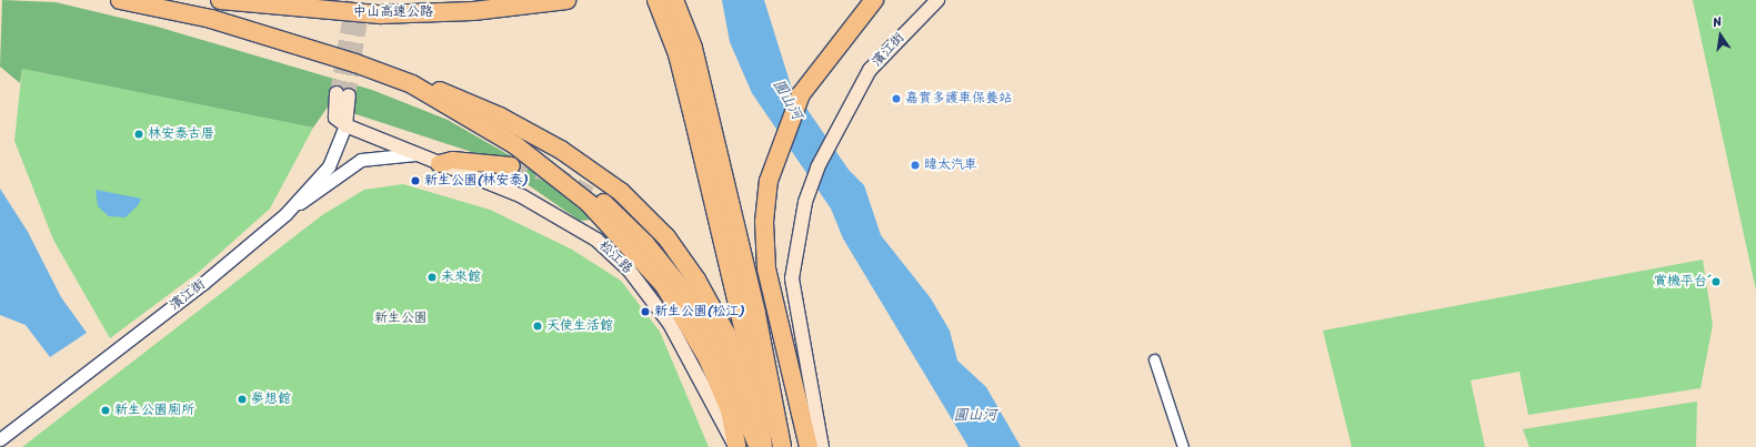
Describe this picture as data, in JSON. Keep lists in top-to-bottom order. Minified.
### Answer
{"streets":{"highway":["中山高速公路"],"main road":["濱江街","松江路"]},"crossings":[["濱江街","松江路"]],"water":["圓山河"],"parks":["新生公園"],"places":["嘉實多護車保養站","林安泰古厝","暐太汽車","新生公園(林安泰)","未來館","賞機平台ˊ","新生公園(松江)","天使生活館","夢想館","新生公園廁所"],"north":"top"}
